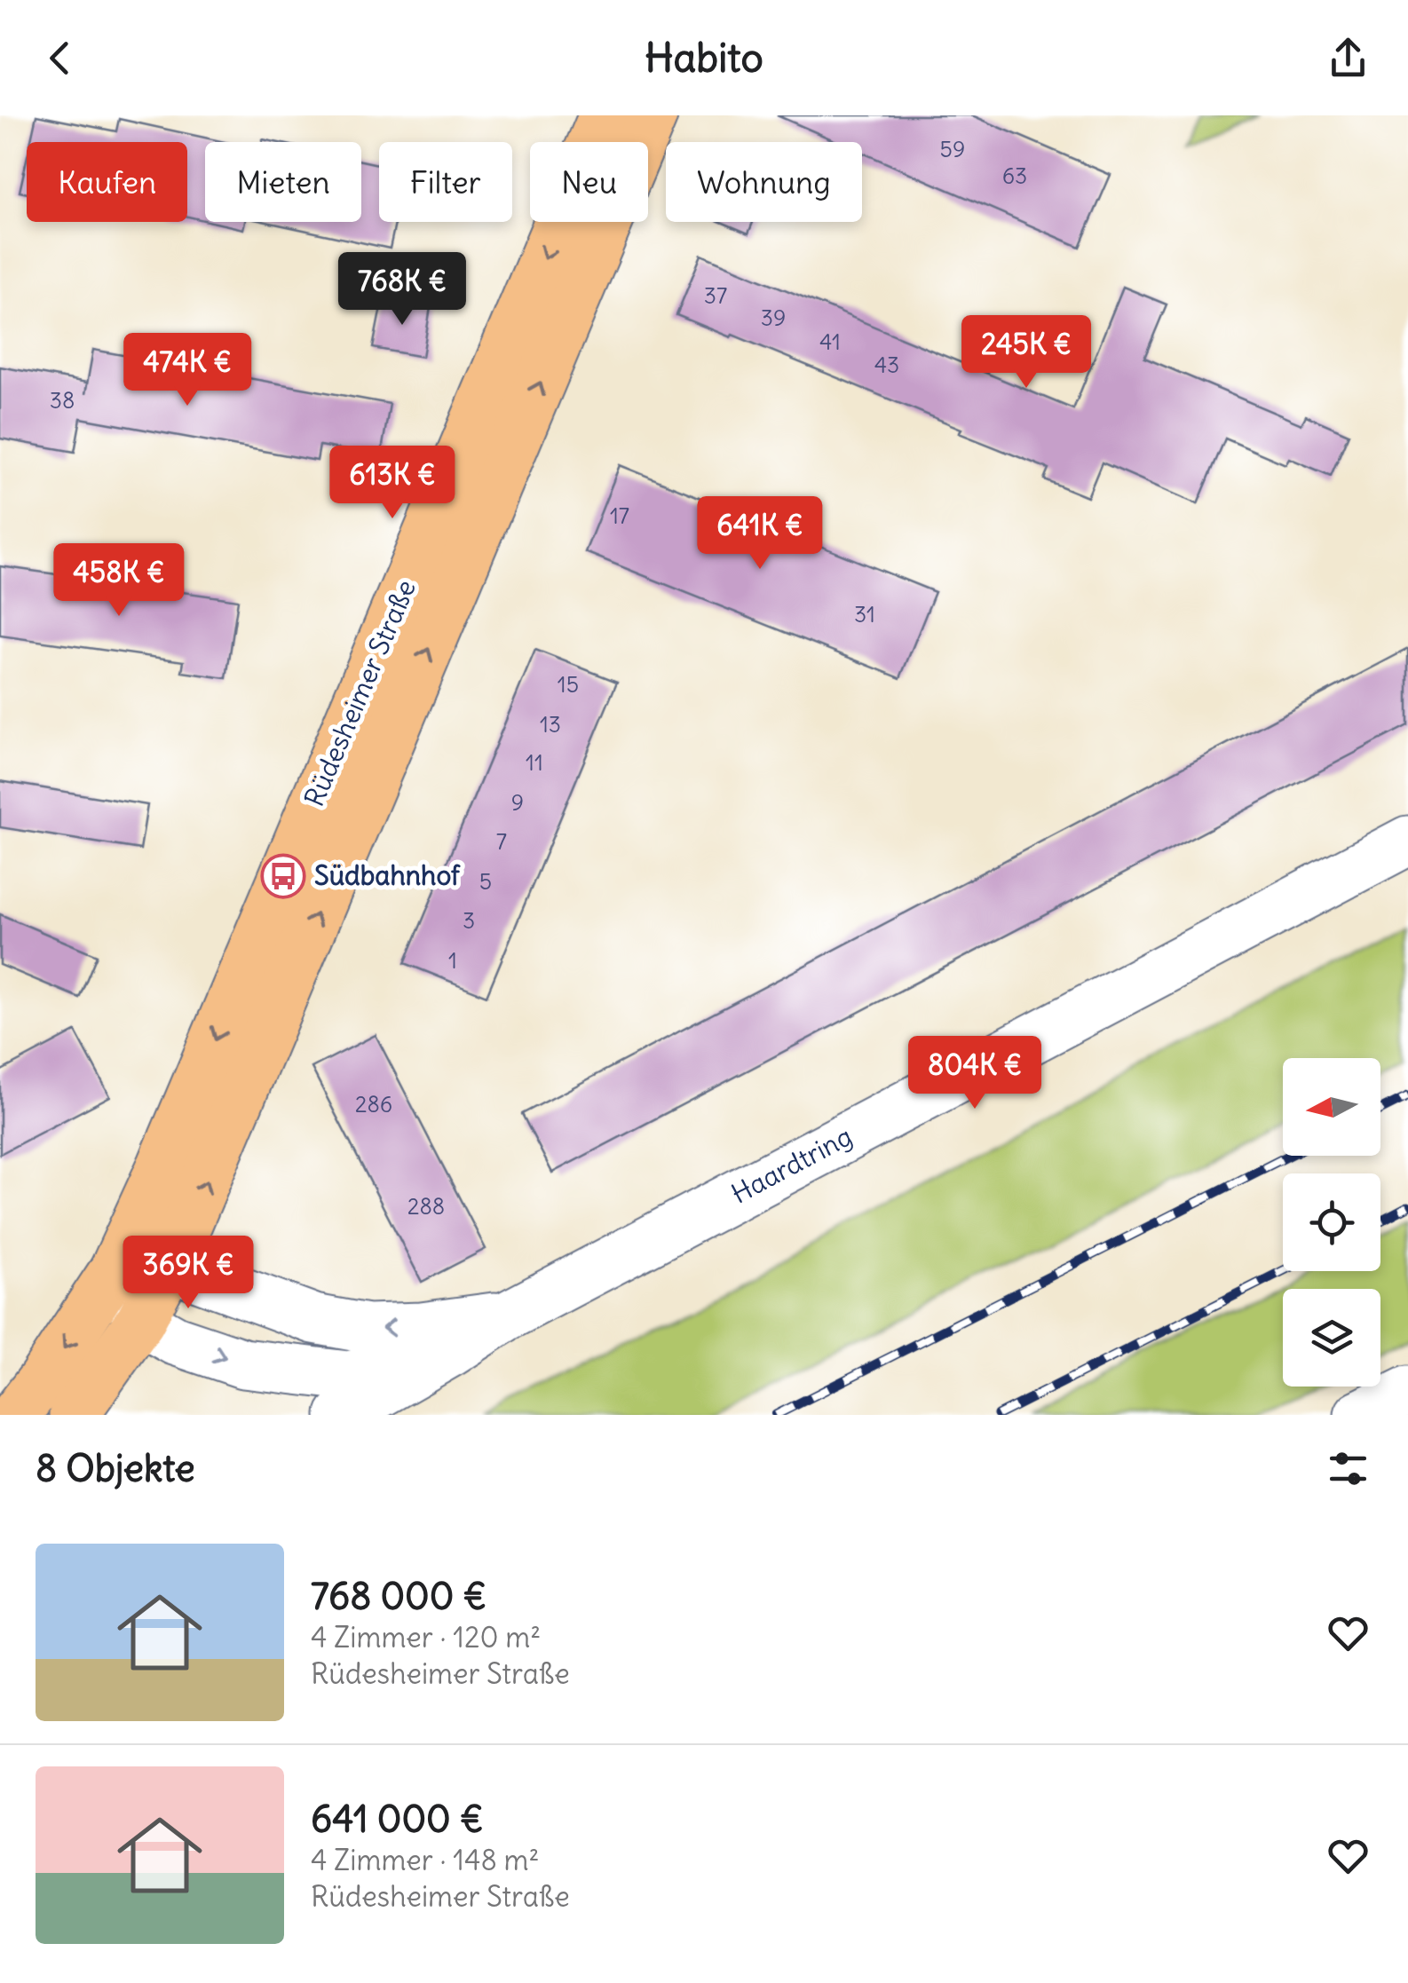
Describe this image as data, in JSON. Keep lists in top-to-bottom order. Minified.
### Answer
{"streets":{"main road":["Rüdesheimer Straße"],"street":["Haardtring"]},"crossings":[["Rüdesheimer Straße","Haardtring"]],"places":{"bus stop":["Südbahnhof"]},"house_numbers":["59","63","37","39","41","43","38","17","31","15","13","11","9","7","5","3","1","286","288"],"north":"left","page":{"header":"Habito","chip":["Kaufen","Mieten","Filter","Neu","Wohnung"],"price":["768K €","245K €","474K €","613K €","641K €","458K €","804K €","369K €"],"heading":"8 Objekte","list":[{"name":"768 000 €","note":"4 Zimmer · 120 m² · Rüdesheimer Straße"},{"name":"641 000 €","note":"4 Zimmer · 148 m² · Rüdesheimer Straße"}]}}
